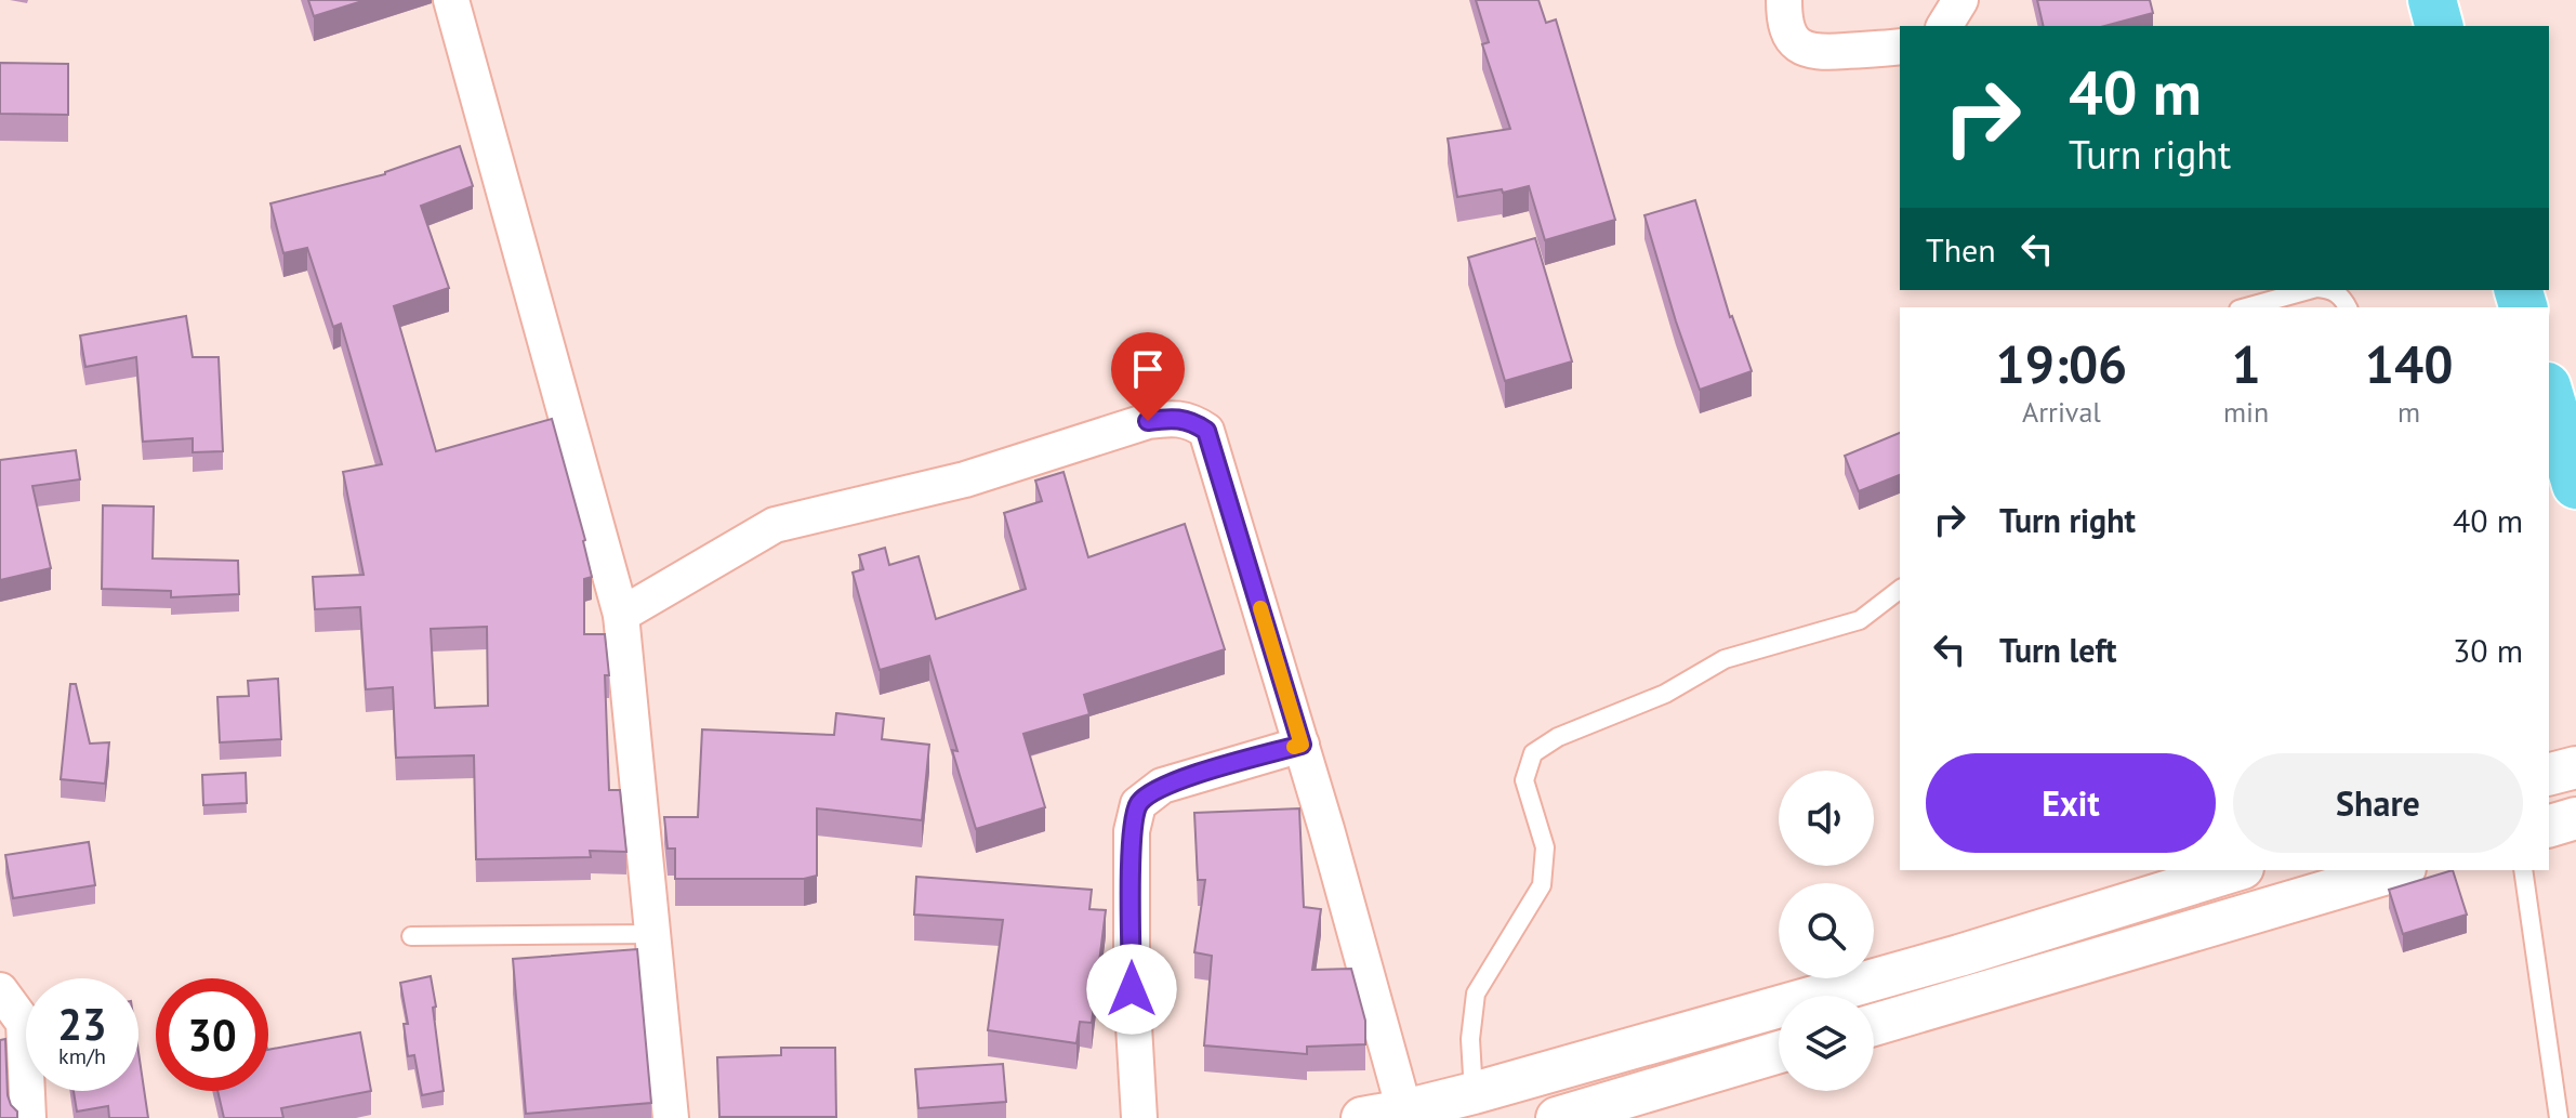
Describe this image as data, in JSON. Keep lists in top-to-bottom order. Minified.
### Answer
{"page":{"turn":["40 m","Turn right"],"then":"Then","eta":["19:06","Arrival","1","min","140","m"],"list":[{"name":"Turn right","value":"40 m"},{"name":"Turn left","value":"30 m"}],"buttons":["Exit","Share"],"speed":"23 km/h","limit":"30"}}
